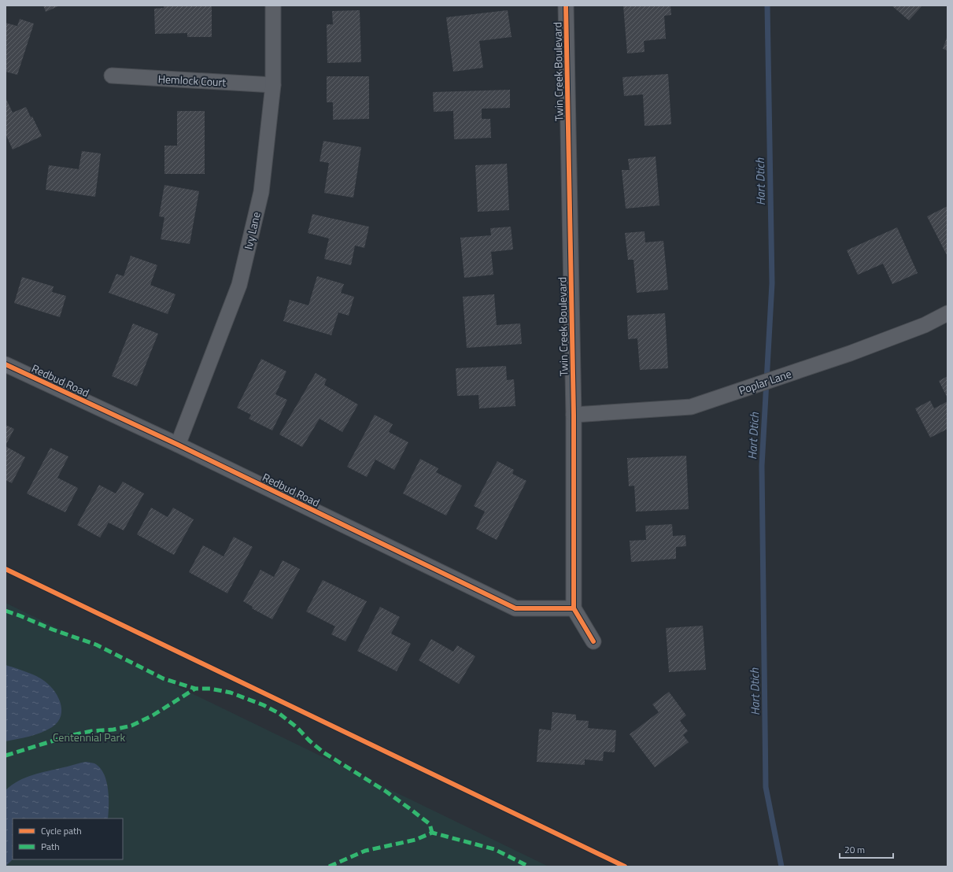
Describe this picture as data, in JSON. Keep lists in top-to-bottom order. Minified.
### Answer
{"streets":{"street":["Twin Creek Boulevard","Hemlock Court","Ivy Lane","Redbud Road","Poplar Lane"]},"crossings":[["Twin Creek Boulevard","Redbud Road"],["Twin Creek Boulevard","Poplar Lane"],["Hemlock Court","Ivy Lane"],["Ivy Lane","Redbud Road"]],"water":["Hart Dtich"],"parks":["Centennial Park"],"legend":["Cycle path","Path"],"scale_bar":"20 m"}
